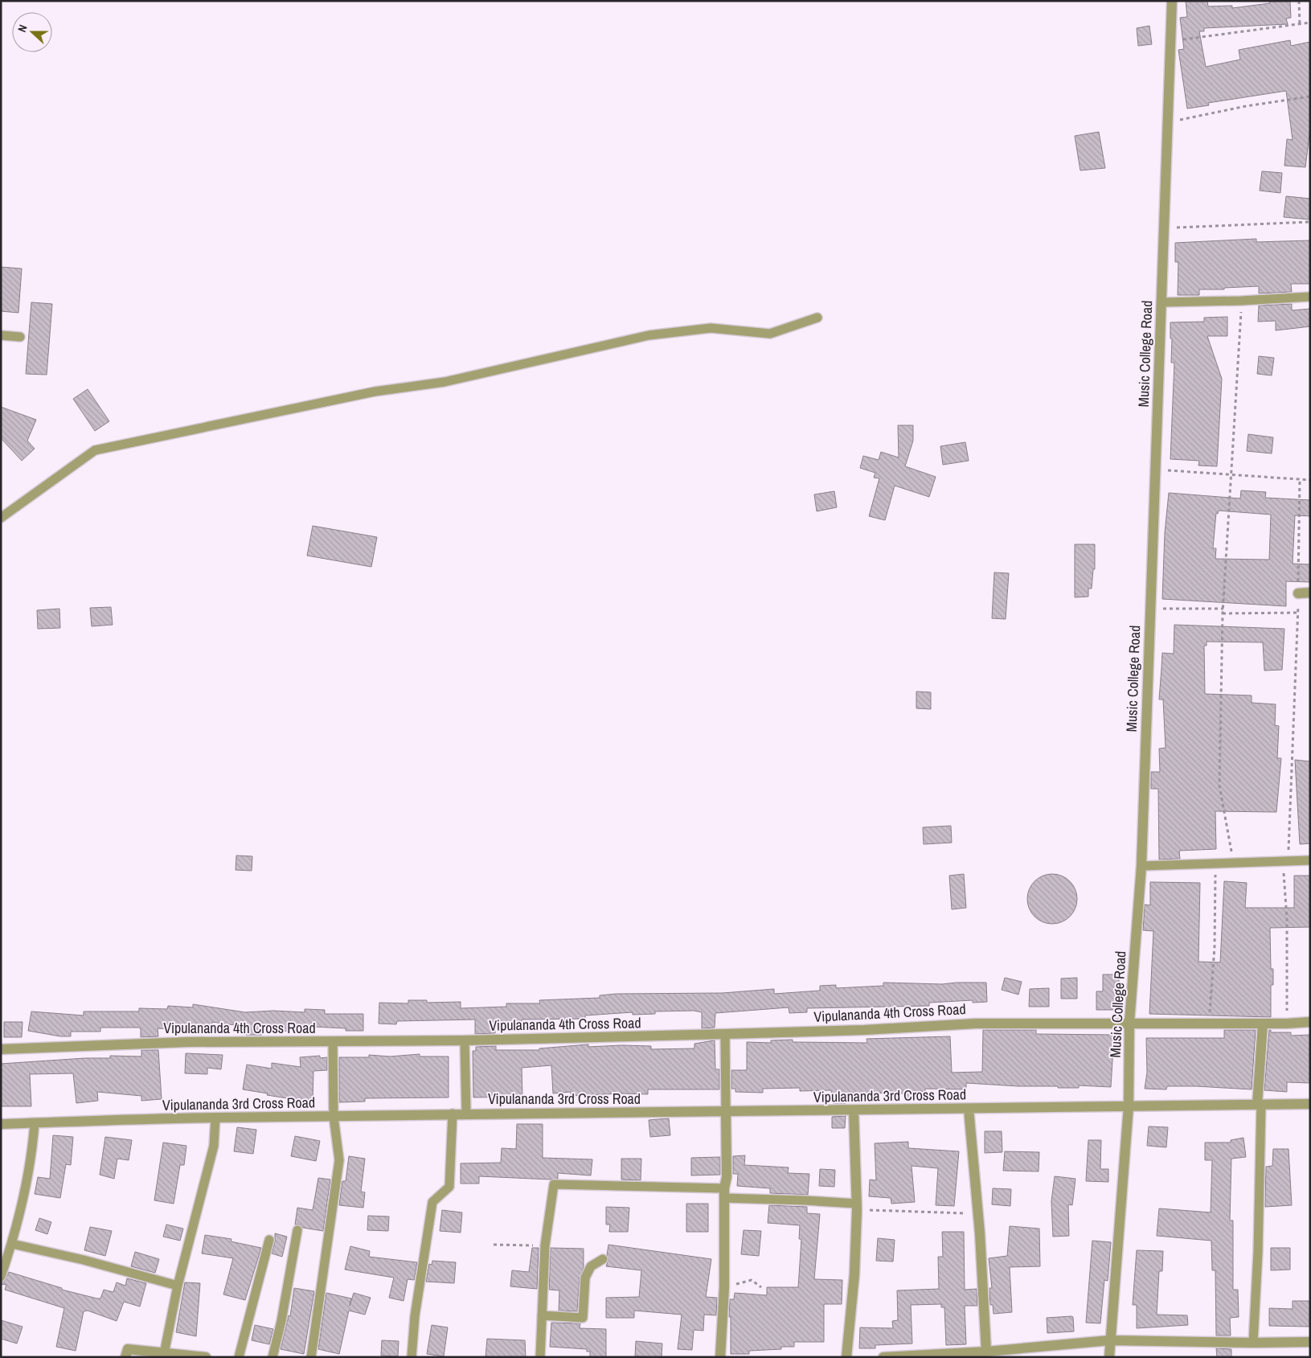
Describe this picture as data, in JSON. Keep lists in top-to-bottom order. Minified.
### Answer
{"streets":{"street":["Music College Road","Vipulananda 4th Cross Road","Vipulananda 3rd Cross Road"]},"crossings":[["Music College Road","Vipulananda 4th Cross Road"],["Music College Road","Vipulananda 3rd Cross Road"]],"north":"left"}
